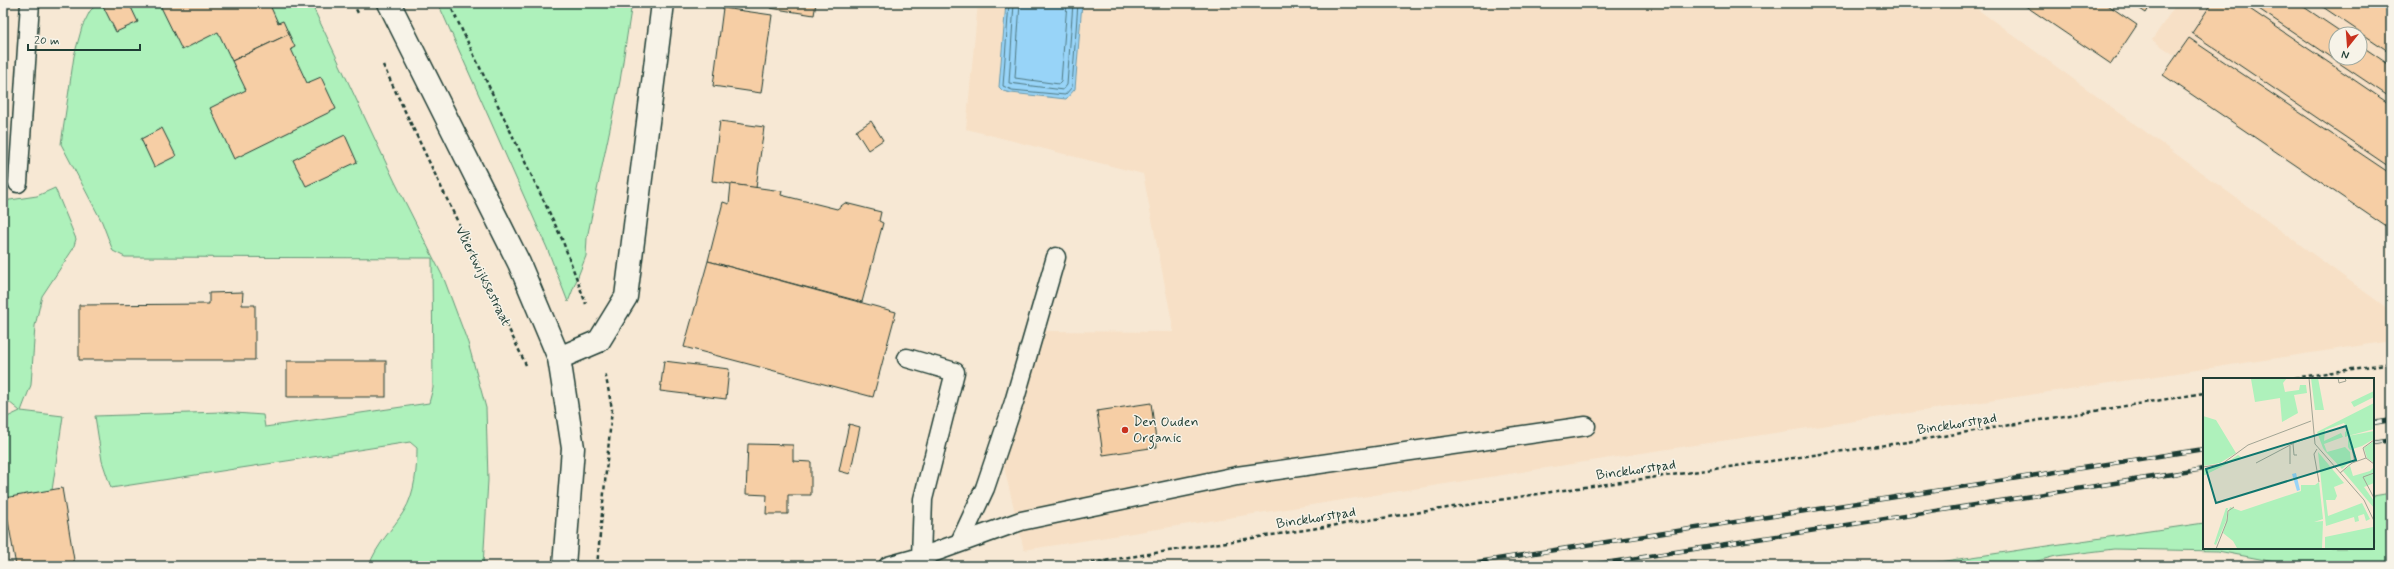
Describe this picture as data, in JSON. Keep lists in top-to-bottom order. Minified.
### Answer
{"streets":{"path":["Vliertwijksestraat","Binckhorstpad"]},"places":["Den Ouden Organic"],"scale_bar":"20 m","north":"bottom"}
